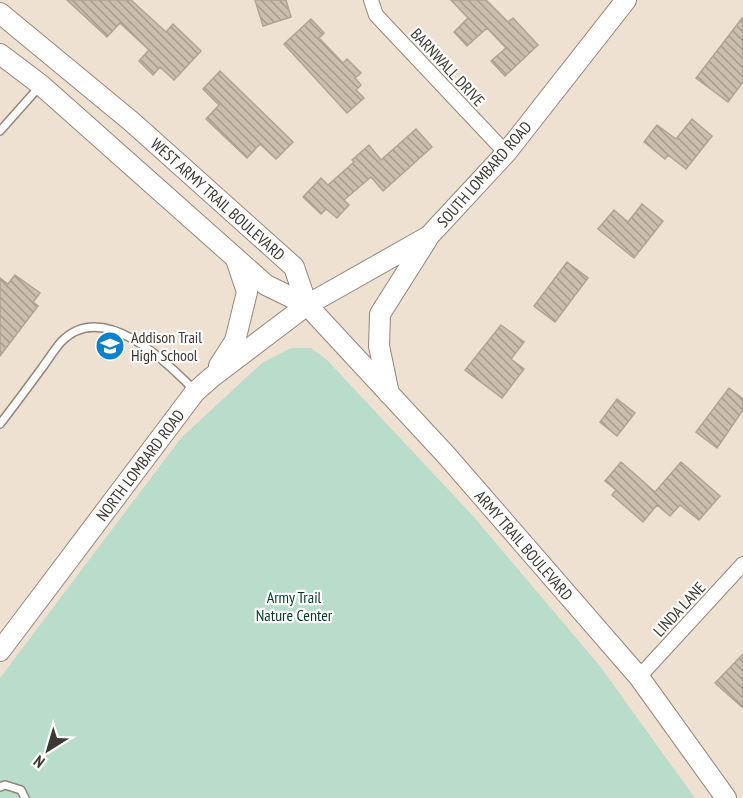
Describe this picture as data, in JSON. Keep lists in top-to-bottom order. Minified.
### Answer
{"streets":{"main road":["SOUTH LOMBARD ROAD","WEST ARMY TRAIL BOULEVARD","NORTH LOMBARD ROAD","ARMY TRAIL BOULEVARD"],"street":["BARNWALL DRIVE","LINDA LANE"]},"crossings":[["BARNWALL DRIVE","SOUTH LOMBARD ROAD"],["SOUTH LOMBARD ROAD","WEST ARMY TRAIL BOULEVARD"],["SOUTH LOMBARD ROAD","NORTH LOMBARD ROAD"],["SOUTH LOMBARD ROAD","ARMY TRAIL BOULEVARD"],["WEST ARMY TRAIL BOULEVARD","NORTH LOMBARD ROAD"],["WEST ARMY TRAIL BOULEVARD","ARMY TRAIL BOULEVARD"],["NORTH LOMBARD ROAD","ARMY TRAIL BOULEVARD"],["ARMY TRAIL BOULEVARD","LINDA LANE"]],"parks":["Army Trail Nature Center"],"places":{"school or university":["Addison Trail High School"]},"north":"bottom left"}
